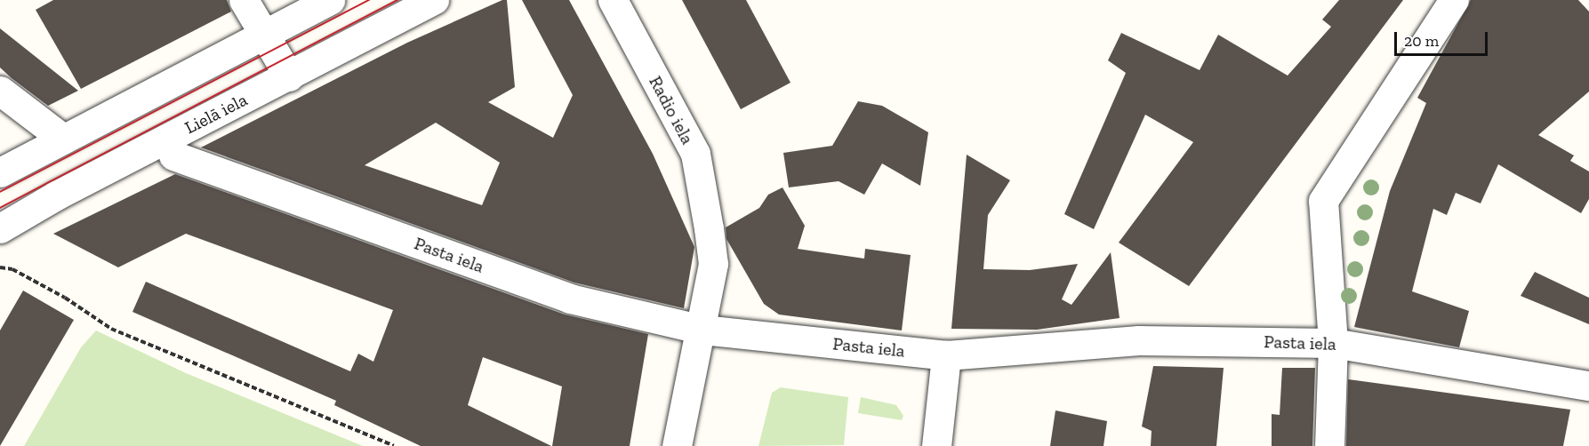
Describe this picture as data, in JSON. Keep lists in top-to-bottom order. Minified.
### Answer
{"streets":{"street":["Radio iela","Lielā iela","Pasta iela"]},"crossings":[["Radio iela","Pasta iela"]],"scale_bar":"20 m"}
